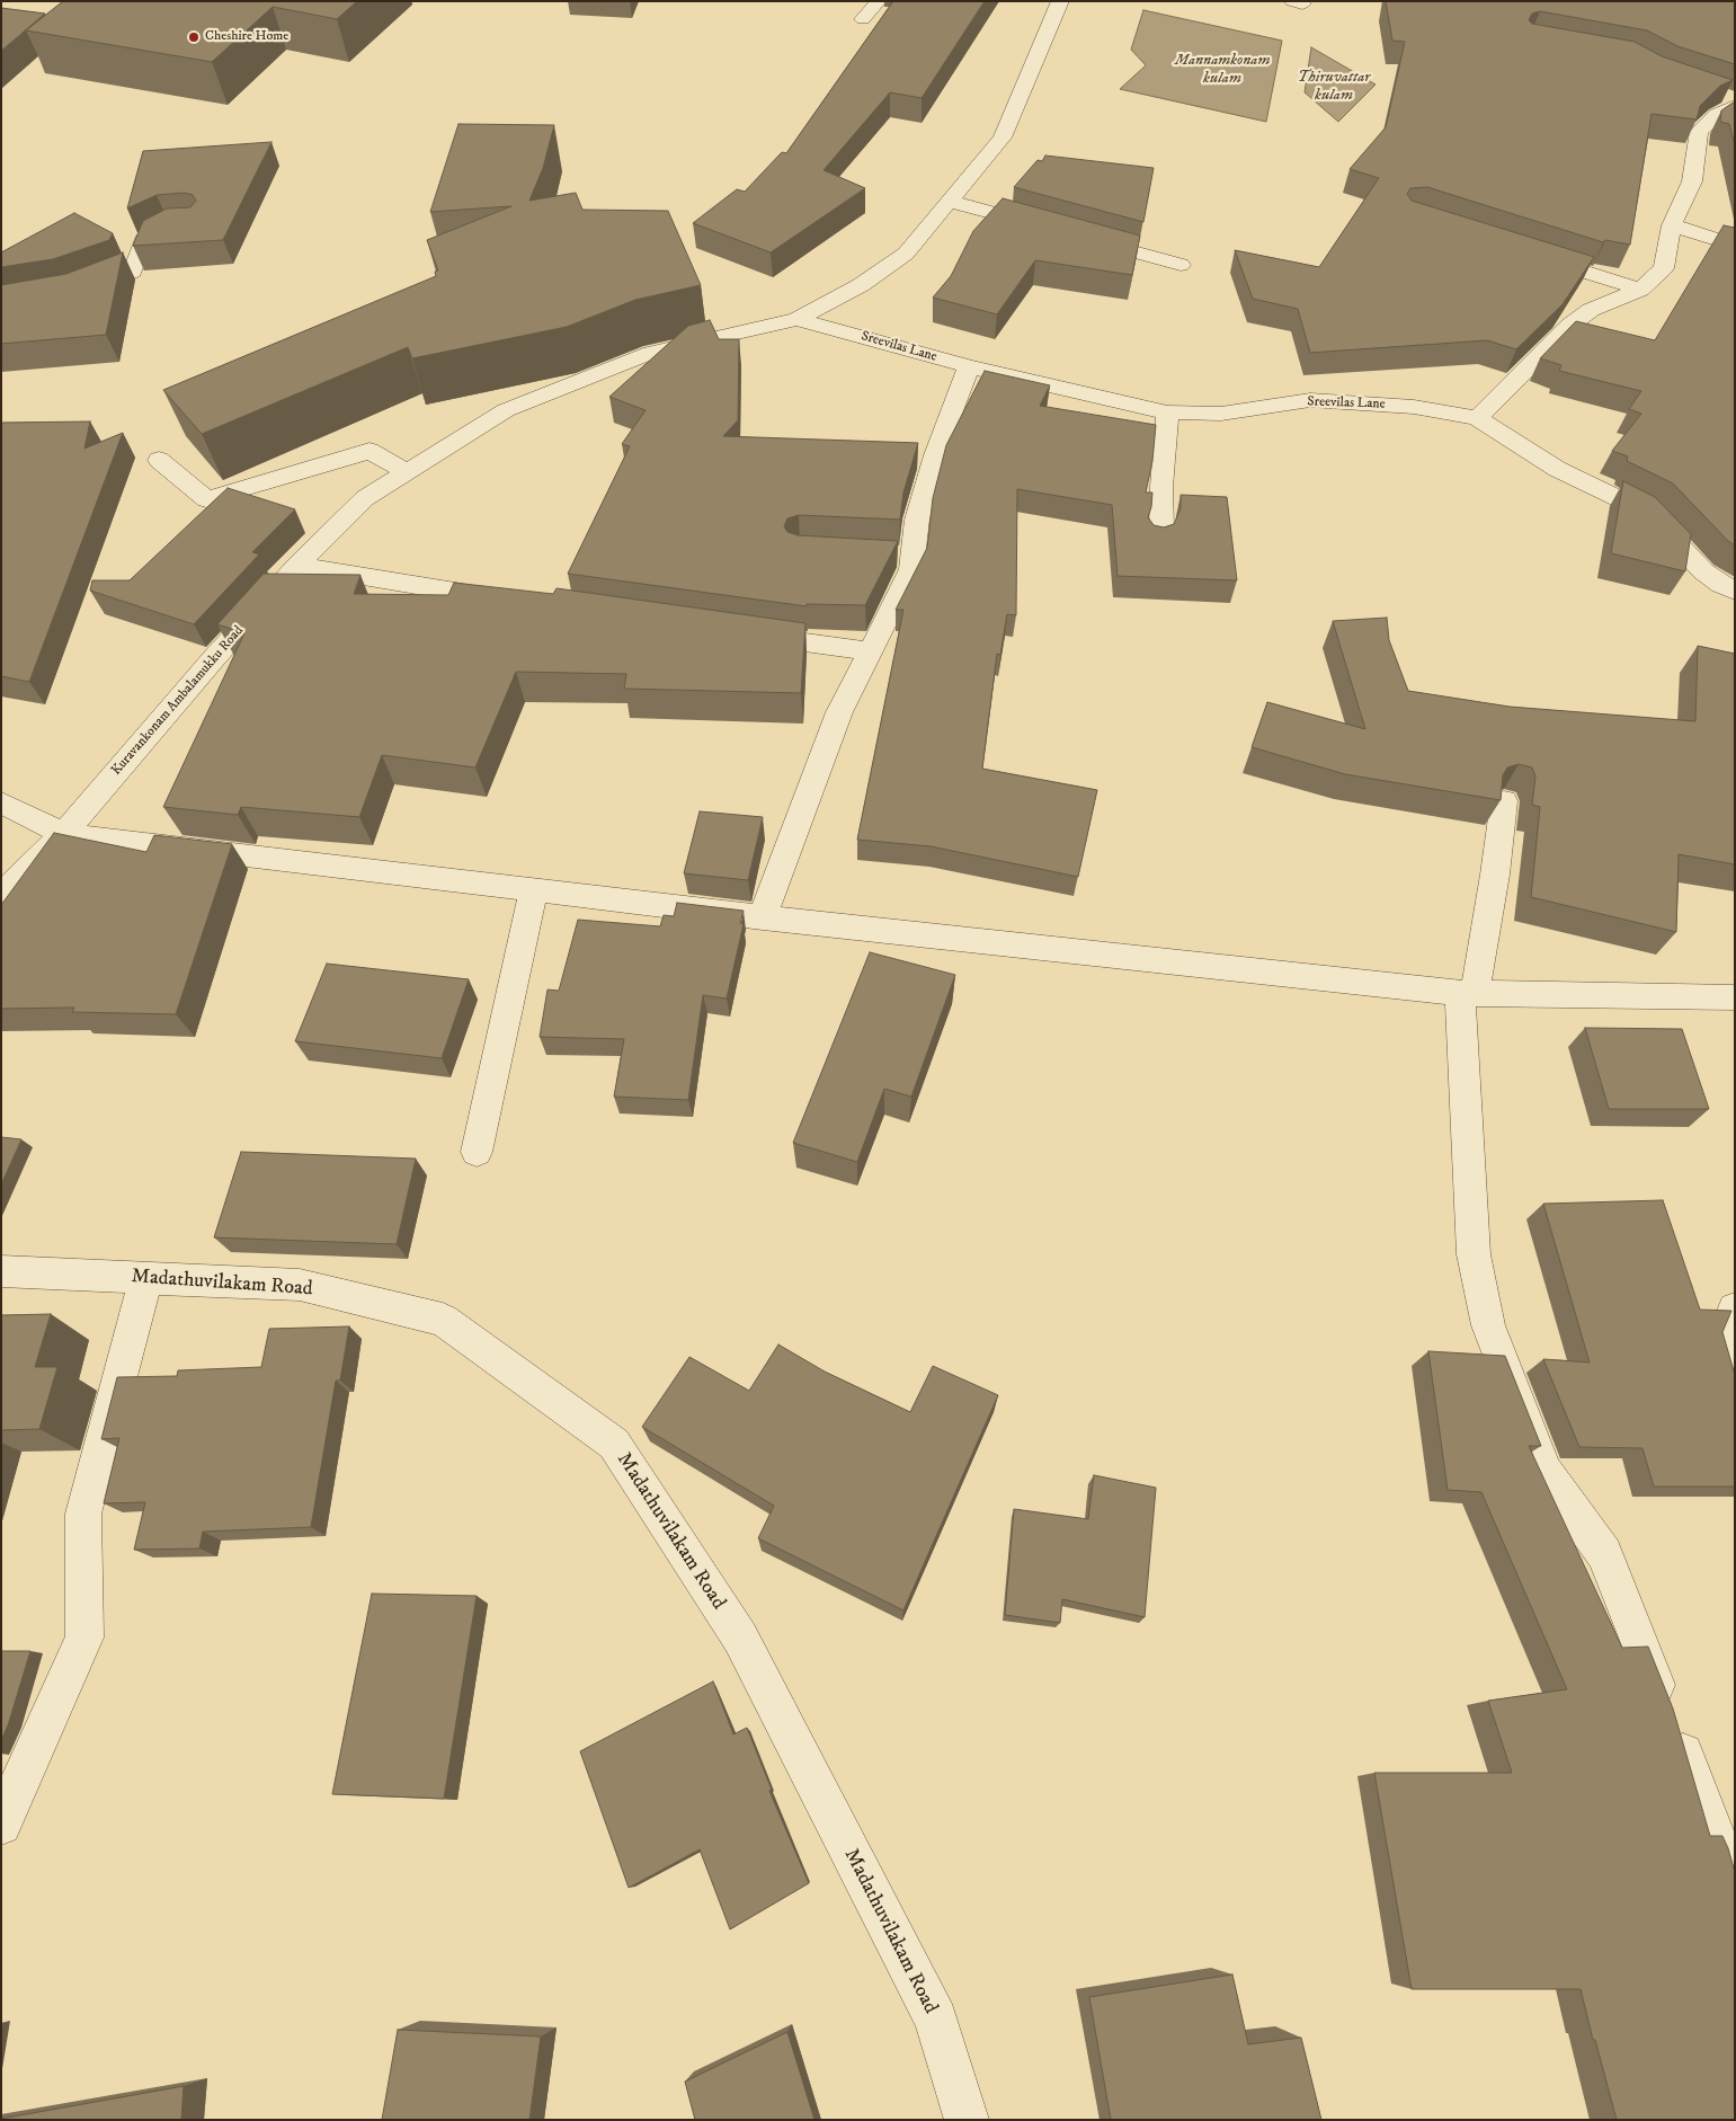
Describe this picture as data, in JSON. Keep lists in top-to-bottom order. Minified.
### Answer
{"streets":{"street":["Sreevilas Lane","Kuravankonam Ambalamukku Road","Madathuvilakam Road"]},"crossings":[["Sreevilas Lane","Kuravankonam Ambalamukku Road"]],"water":["Mannamkonam kulam","Thiruvattar kulam"],"places":["Cheshire Home"]}
